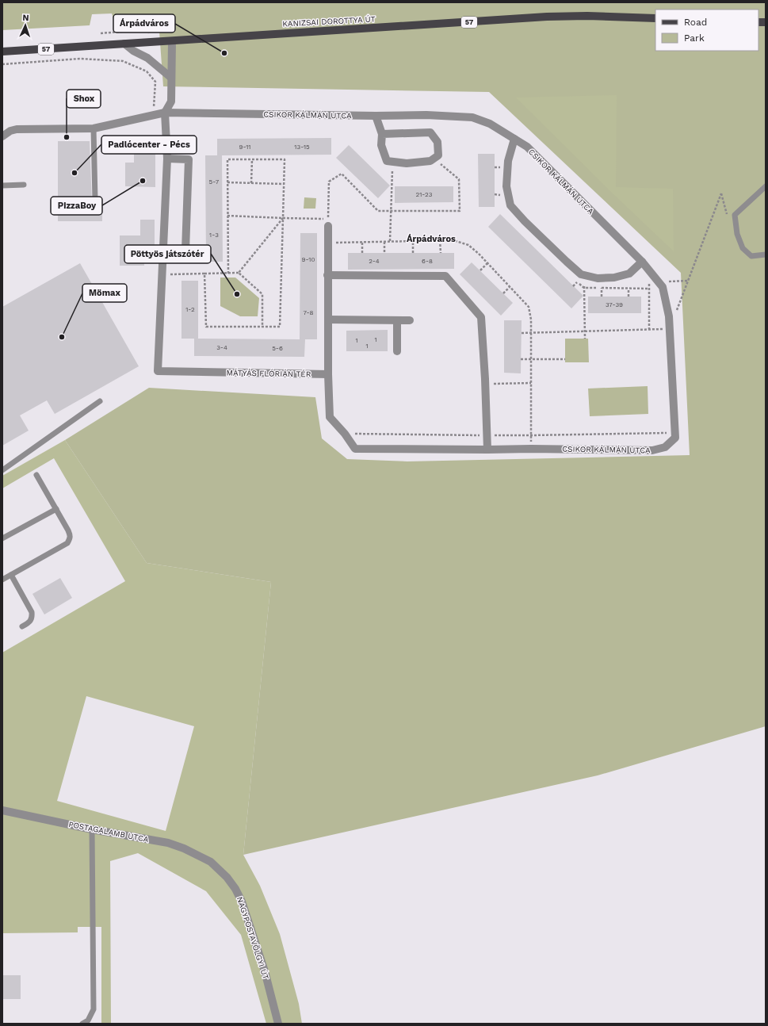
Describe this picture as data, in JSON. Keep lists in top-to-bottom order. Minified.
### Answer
{"streets":{"main road":["KANIZSAI DOROTTYA ÚT","57"],"street":["CSIKOR KÁLMÁN UTCA","MÁTYÁS FLÓRIÁN TÉR","POSTAGALAMB UTCA","NAGYPOSTAVÖLGYI ÚT"]},"crossings":[["POSTAGALAMB UTCA","NAGYPOSTAVÖLGYI ÚT"]],"districts":["Árpádváros"],"places":["Árpádváros","Shox","Padlócenter - Pécs","PizzaBoy","Pöttyös játszótér","Mömax"],"house_numbers":["9-11","13-15","5-7","21-23","1-3","9-10","2-4","6-8","37-39","1-2","7-8","1","1","1","3-4","5-6"],"legend":["Road","Park"],"north":"top"}
